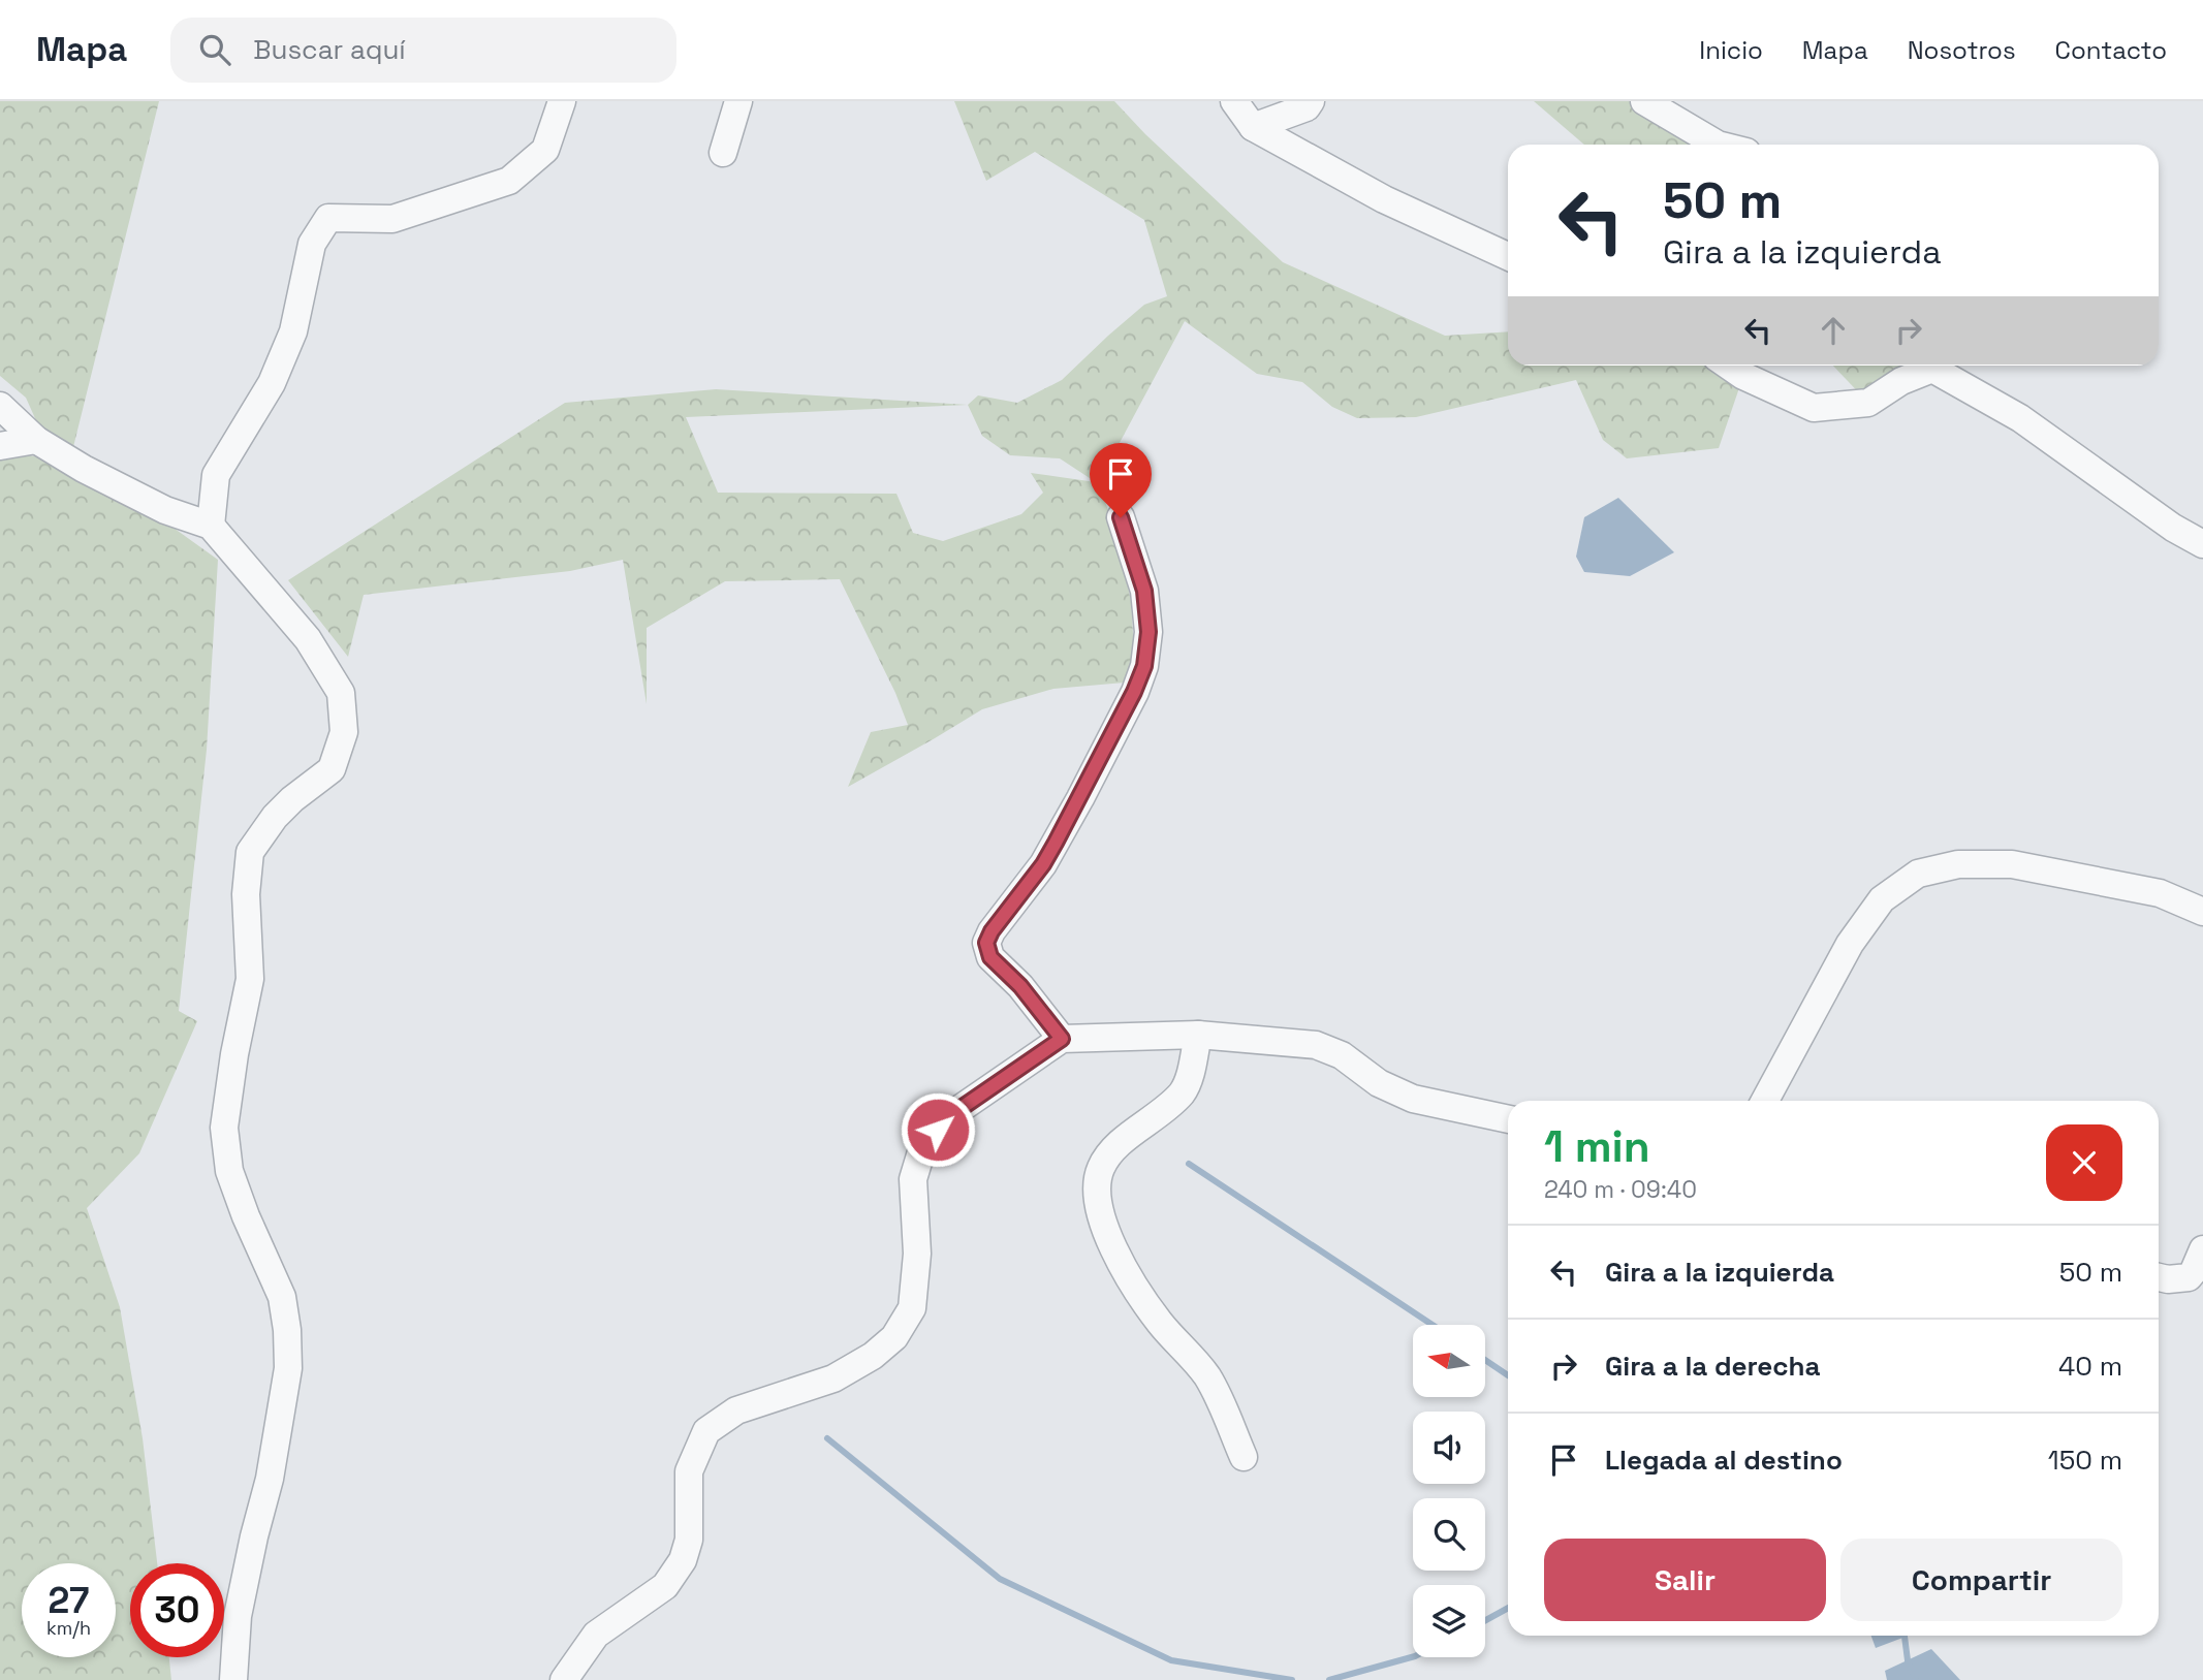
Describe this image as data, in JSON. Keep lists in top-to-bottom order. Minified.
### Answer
{"north":"left","page":{"header":"Mapa","search":"Buscar aquí","nav":["Inicio","Mapa","Nosotros","Contacto"],"turn":["50 m","Gira a la izquierda"],"heading":["1 min","240 m · 09:40"],"list":[{"name":"Gira a la izquierda","value":"50 m"},{"name":"Gira a la derecha","value":"40 m"},{"name":"Llegada al destino","value":"150 m"}],"buttons":["Salir","Compartir"],"speed":"27 km/h","limit":"30"}}
